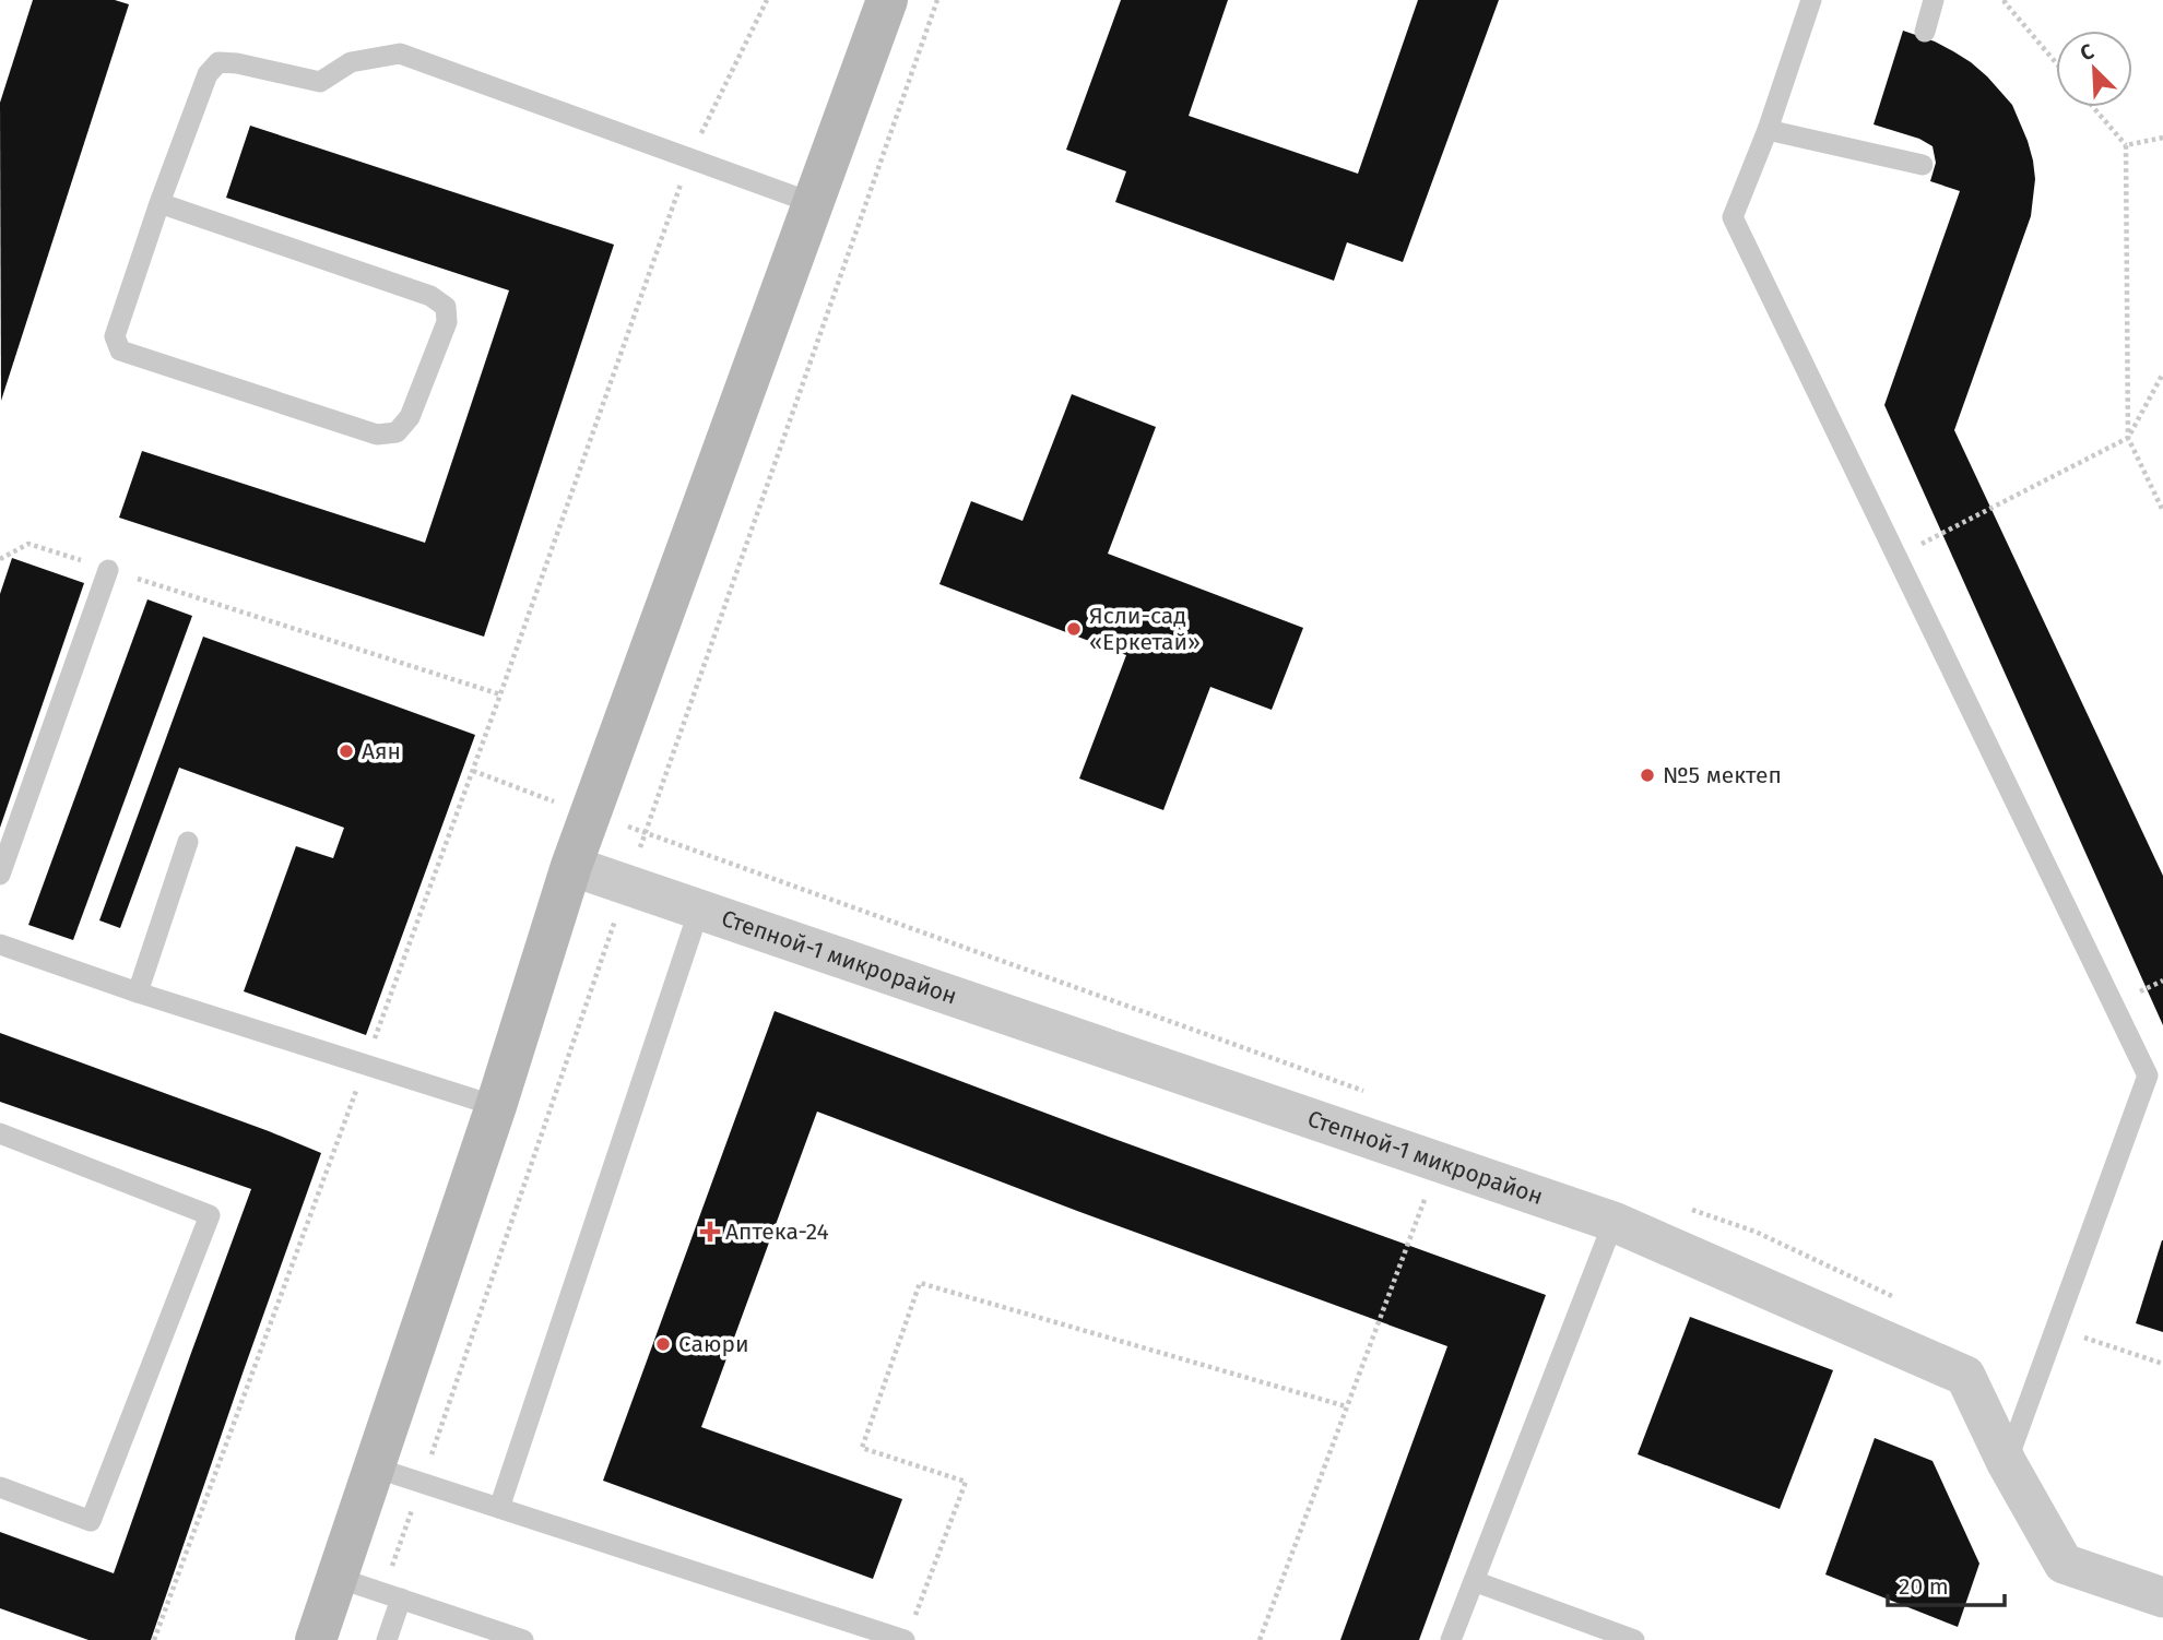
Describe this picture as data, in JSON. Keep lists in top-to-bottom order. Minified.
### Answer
{"streets":{"street":["Степной-1 микрорайон"]},"places":{"other":["Ясли-сад «Еркетай»","Аян","№5 мектеп","Саюри"],"health":["Аптека-24"]},"scale_bar":"20 m","north":"top left"}
